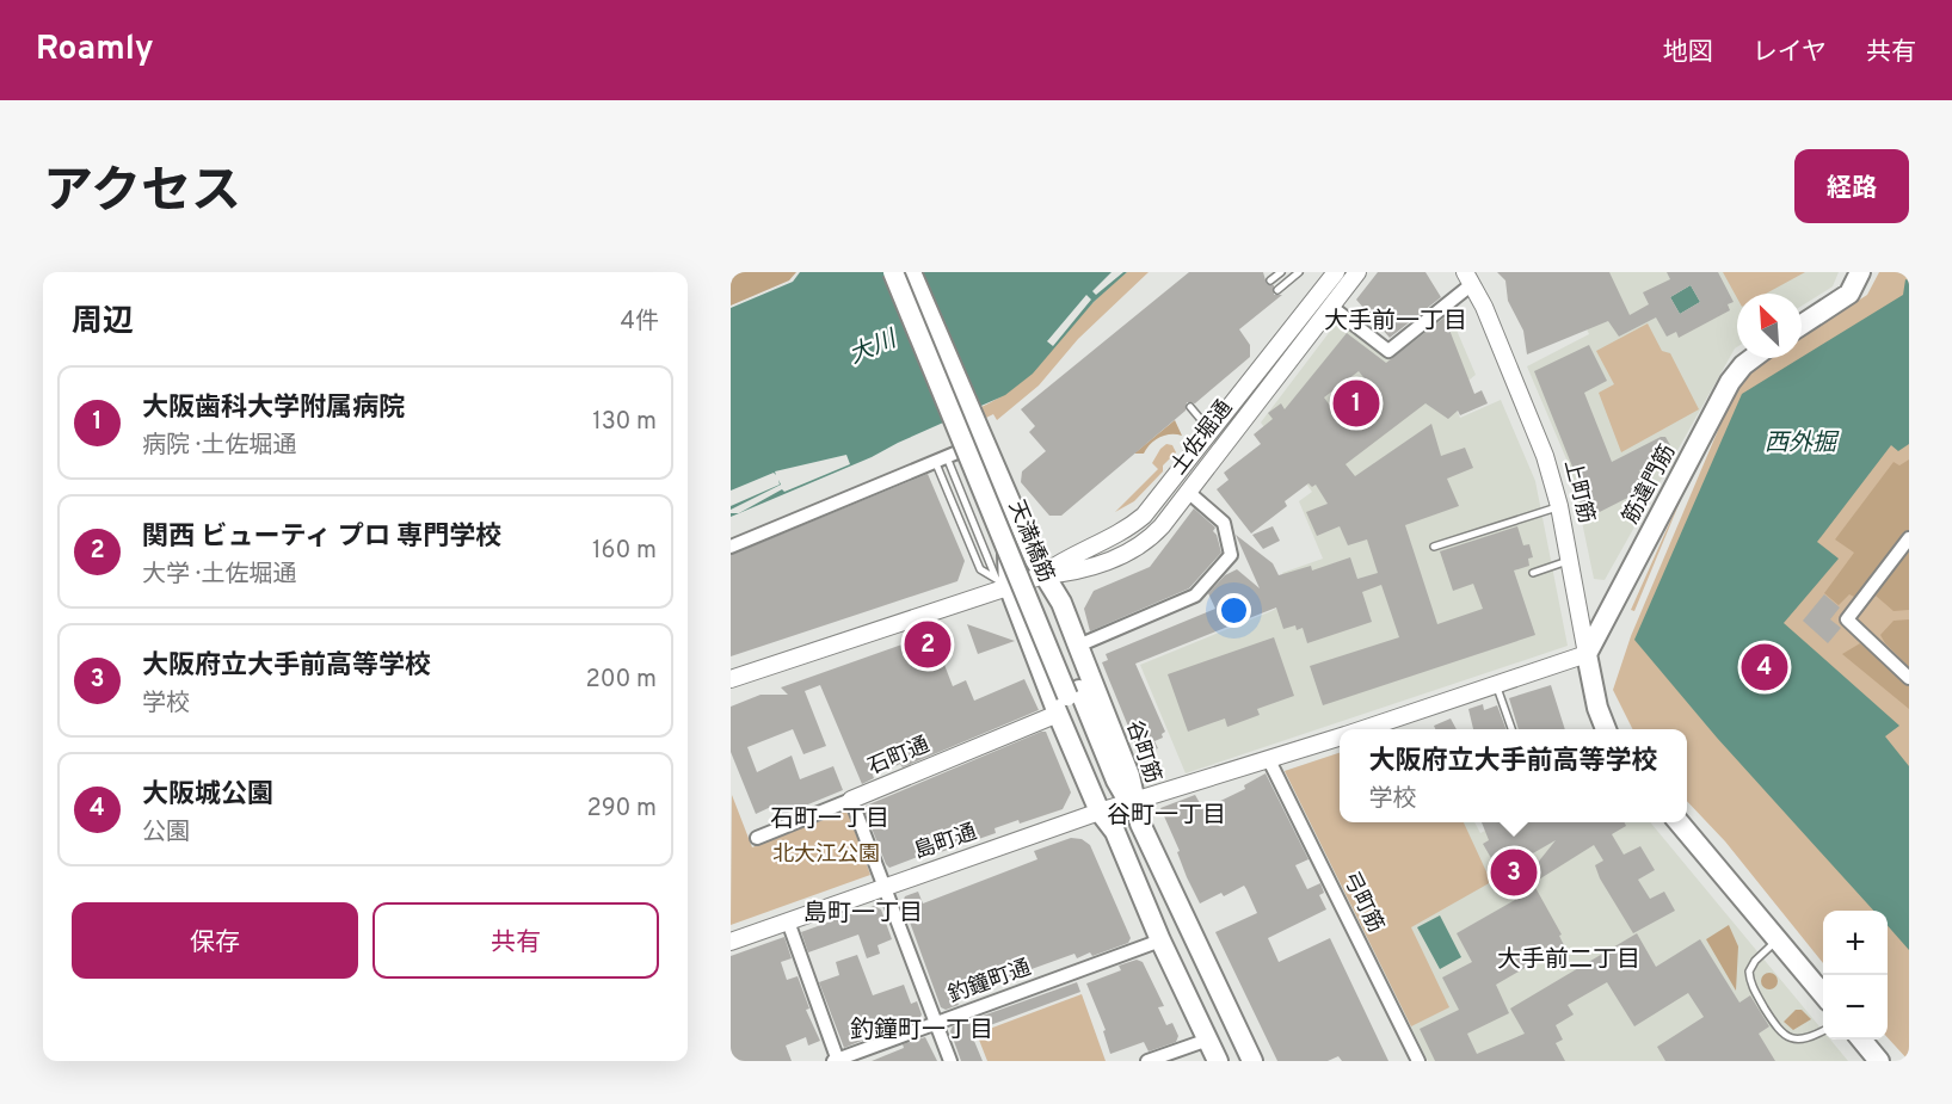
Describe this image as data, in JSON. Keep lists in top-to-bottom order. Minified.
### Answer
{"streets":{"main road":["筋違門筋","上町筋","天満橋筋","谷町筋"],"street":["土佐堀通","石町通","島町通","弓町筋","釣鐘町通"]},"crossings":[["土佐堀通","天満橋筋"],["土佐堀通","谷町筋"],["筋違門筋","上町筋"],["筋違門筋","島町通"],["上町筋","島町通"],["天満橋筋","谷町筋"],["天満橋筋","島町通"],["天満橋筋","釣鐘町通"],["谷町筋","石町通"],["谷町筋","島町通"],["島町通","弓町筋"]],"districts":["大手前一丁目","谷町一丁目","石町一丁目","島町一丁目","大手前二丁目","釣鐘町一丁目"],"water":["大川","西外掘"],"parks":["北大江公園"],"north":"top left","page":{"header":"Roamly","nav":["地図","レイヤ","共有"],"title":"アクセス","buttons":["経路",["保存","共有"]],"heading":["周辺","4件"],"list":[{"mark":"1","name":"大阪歯科大学附属病院","note":"病院 · 土佐堀通","value":"130 m"},{"mark":"2","name":"関西 ビューティ プロ 専門学校","note":"大学 · 土佐堀通","value":"160 m"},{"mark":"3","name":"大阪府立大手前高等学校","note":"学校","value":"200 m"},{"mark":"4","name":"大阪城公園","note":"公園","value":"290 m"}],"pins":["1","2","4","3"],"popup":["大阪府立大手前高等学校","学校"],"map_buttons":["+","−"]}}
